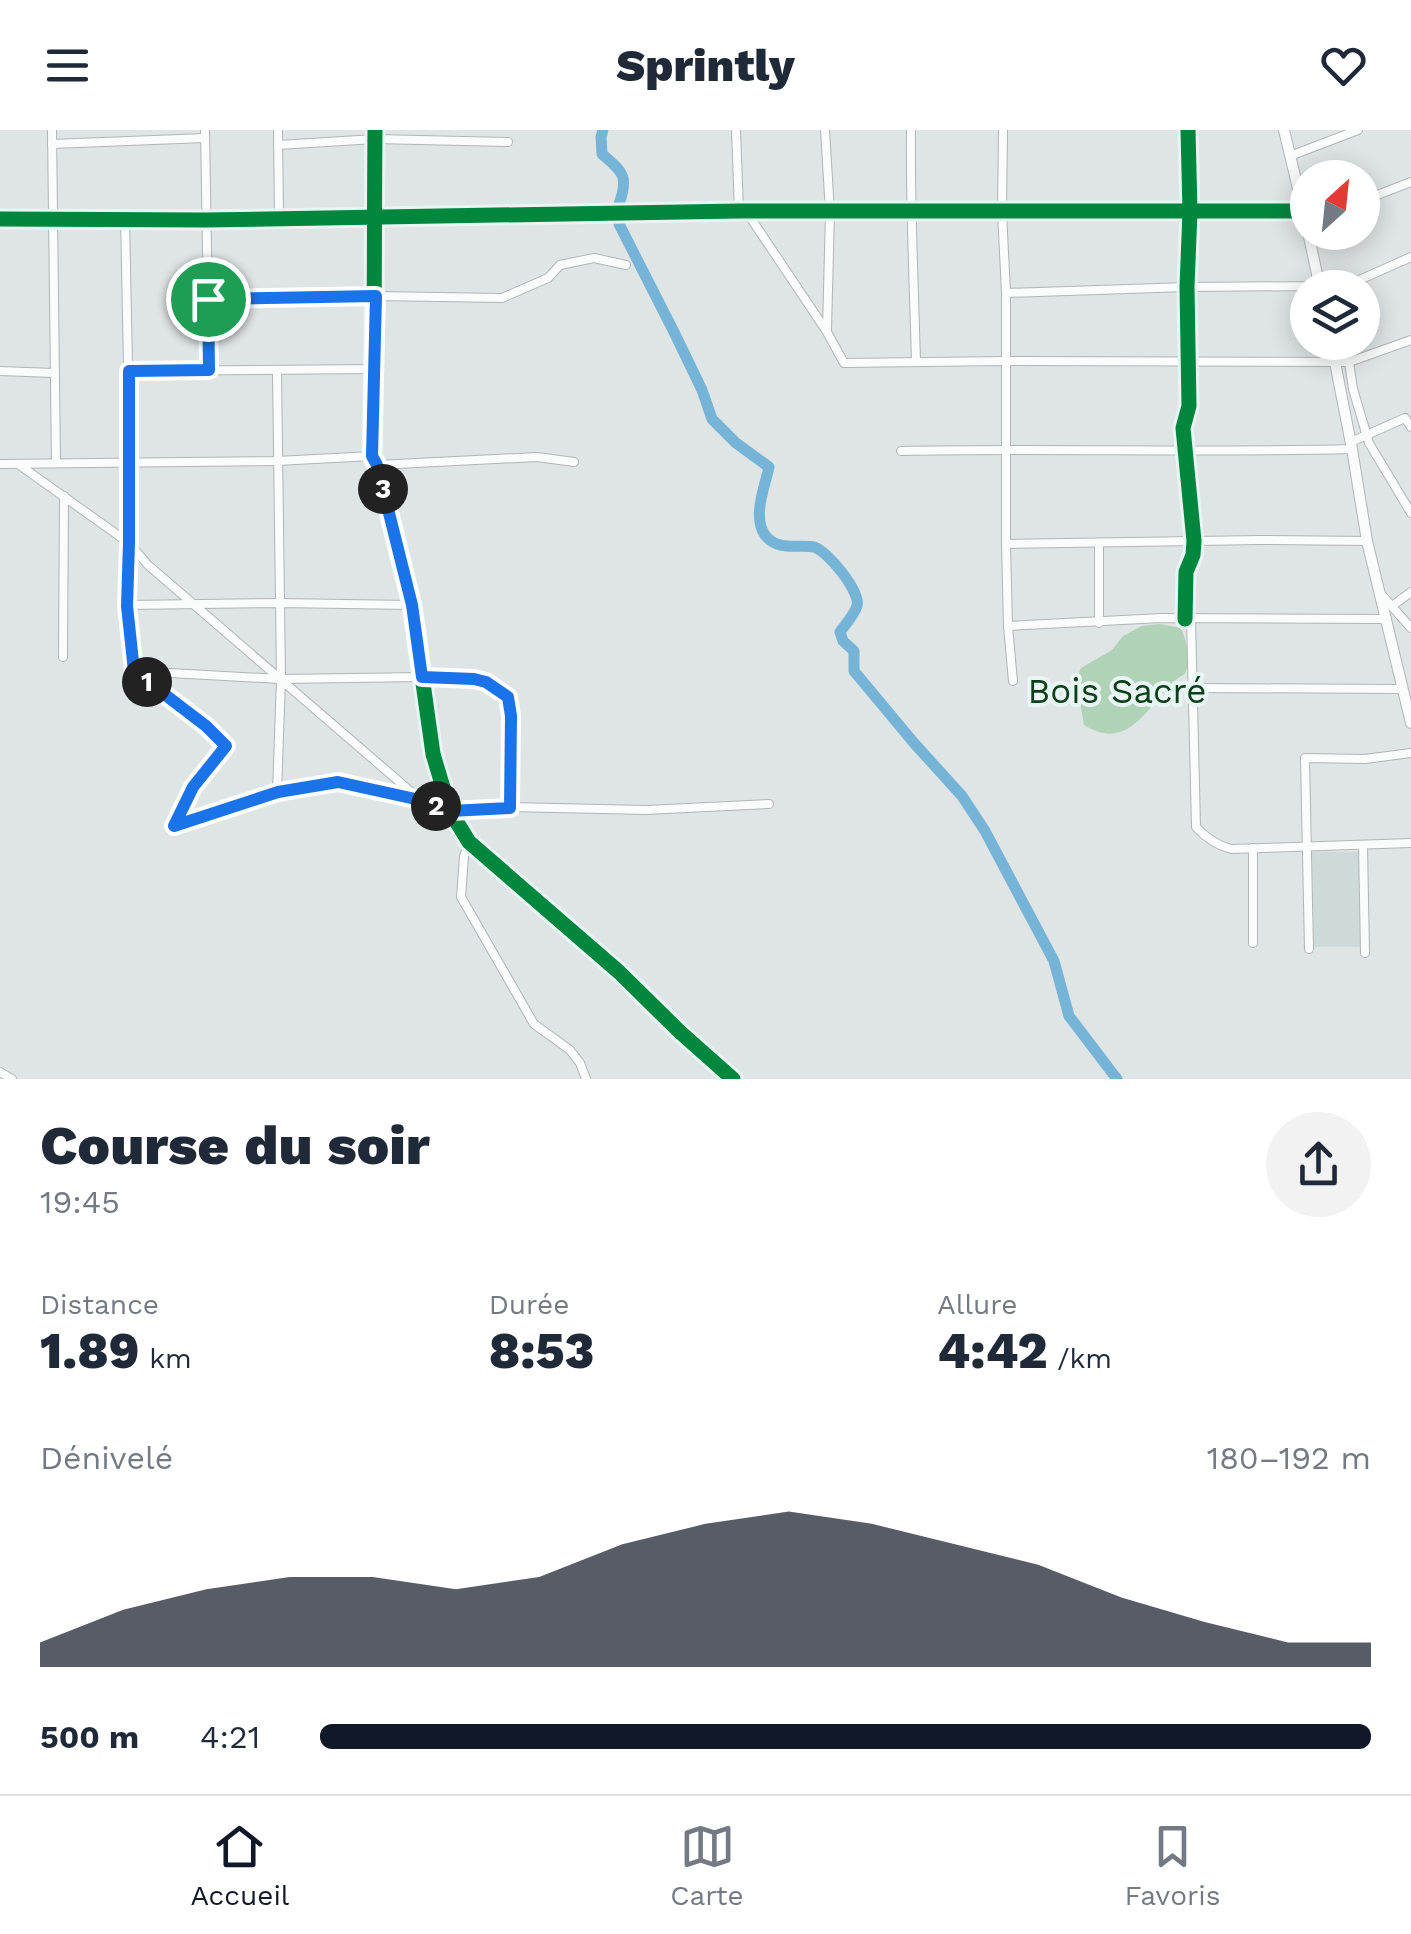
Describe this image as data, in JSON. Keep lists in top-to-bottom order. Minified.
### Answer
{"parks":["Bois Sacré"],"north":"top right","page":{"header":"Sprintly","pins":["3","1","2"],"heading":["Course du soir","19:45"],"stats":[["Distance","1.89 km"],["Durée","8:53"],["Allure","4:42 /km"]],"chart":["Dénivelé","180–192 m"],"list":[{"name":"500 m","note":"4:21"}],"tabs":["Accueil","Carte","Favoris"]}}
